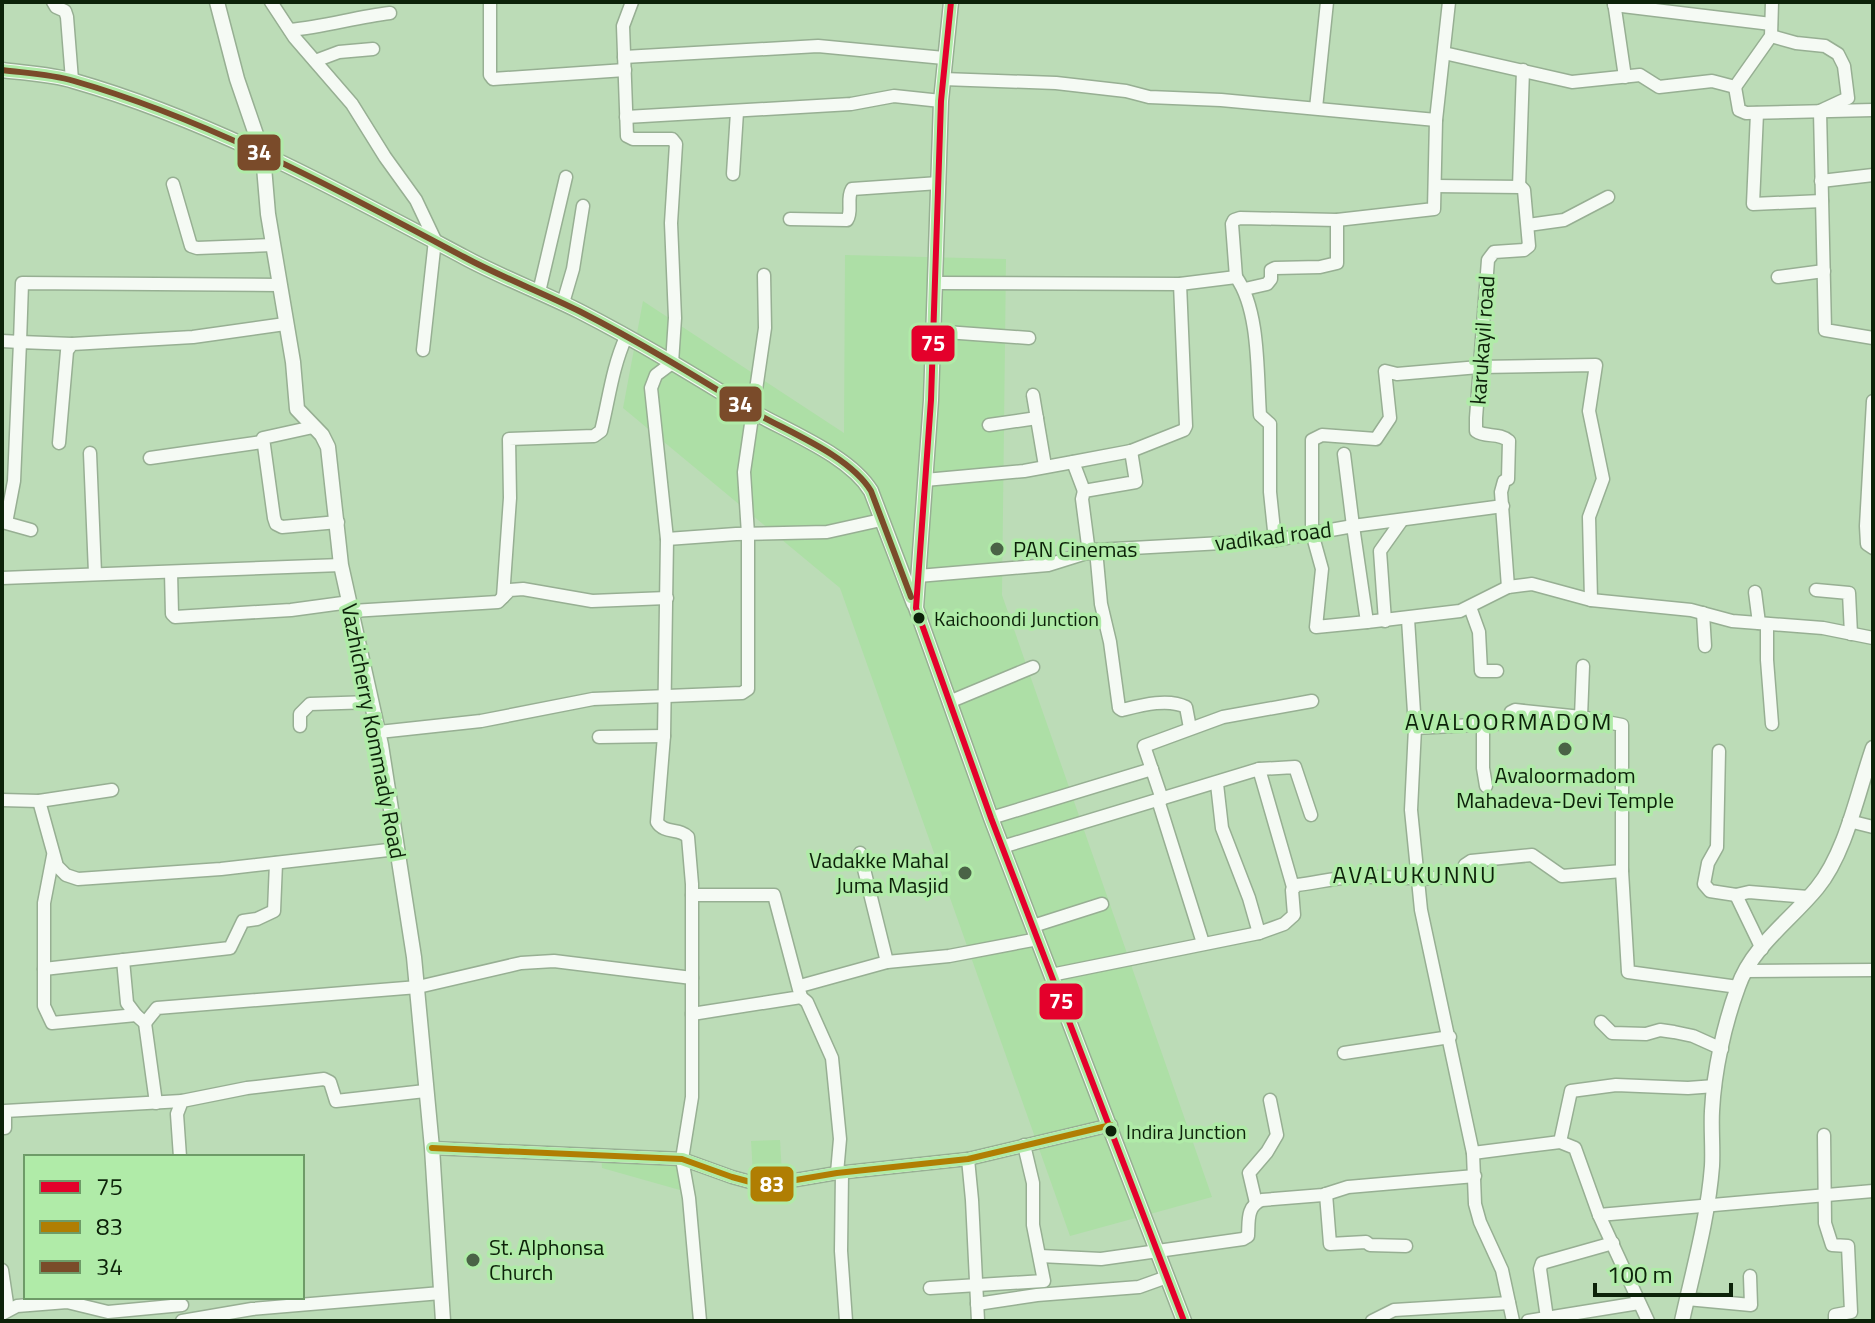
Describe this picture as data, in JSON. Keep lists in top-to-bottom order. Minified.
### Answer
{"streets":{"main road":["Vazhicherry Kommady Road"],"street":["karukayil road","vadikad road"]},"districts":["AVALOORMADOM","AVALUKUNNU"],"places":["PAN Cinemas","Kaichoondi Junction","Avaloormadom Mahadeva-Devi Temple","Vadakke Mahal Juma Masjid","Indira Junction","St. Alphonsa Church"],"lines":["transit line 75","transit line 34","transit line 83"],"legend":["75","83","34"],"scale_bar":"100 m"}
